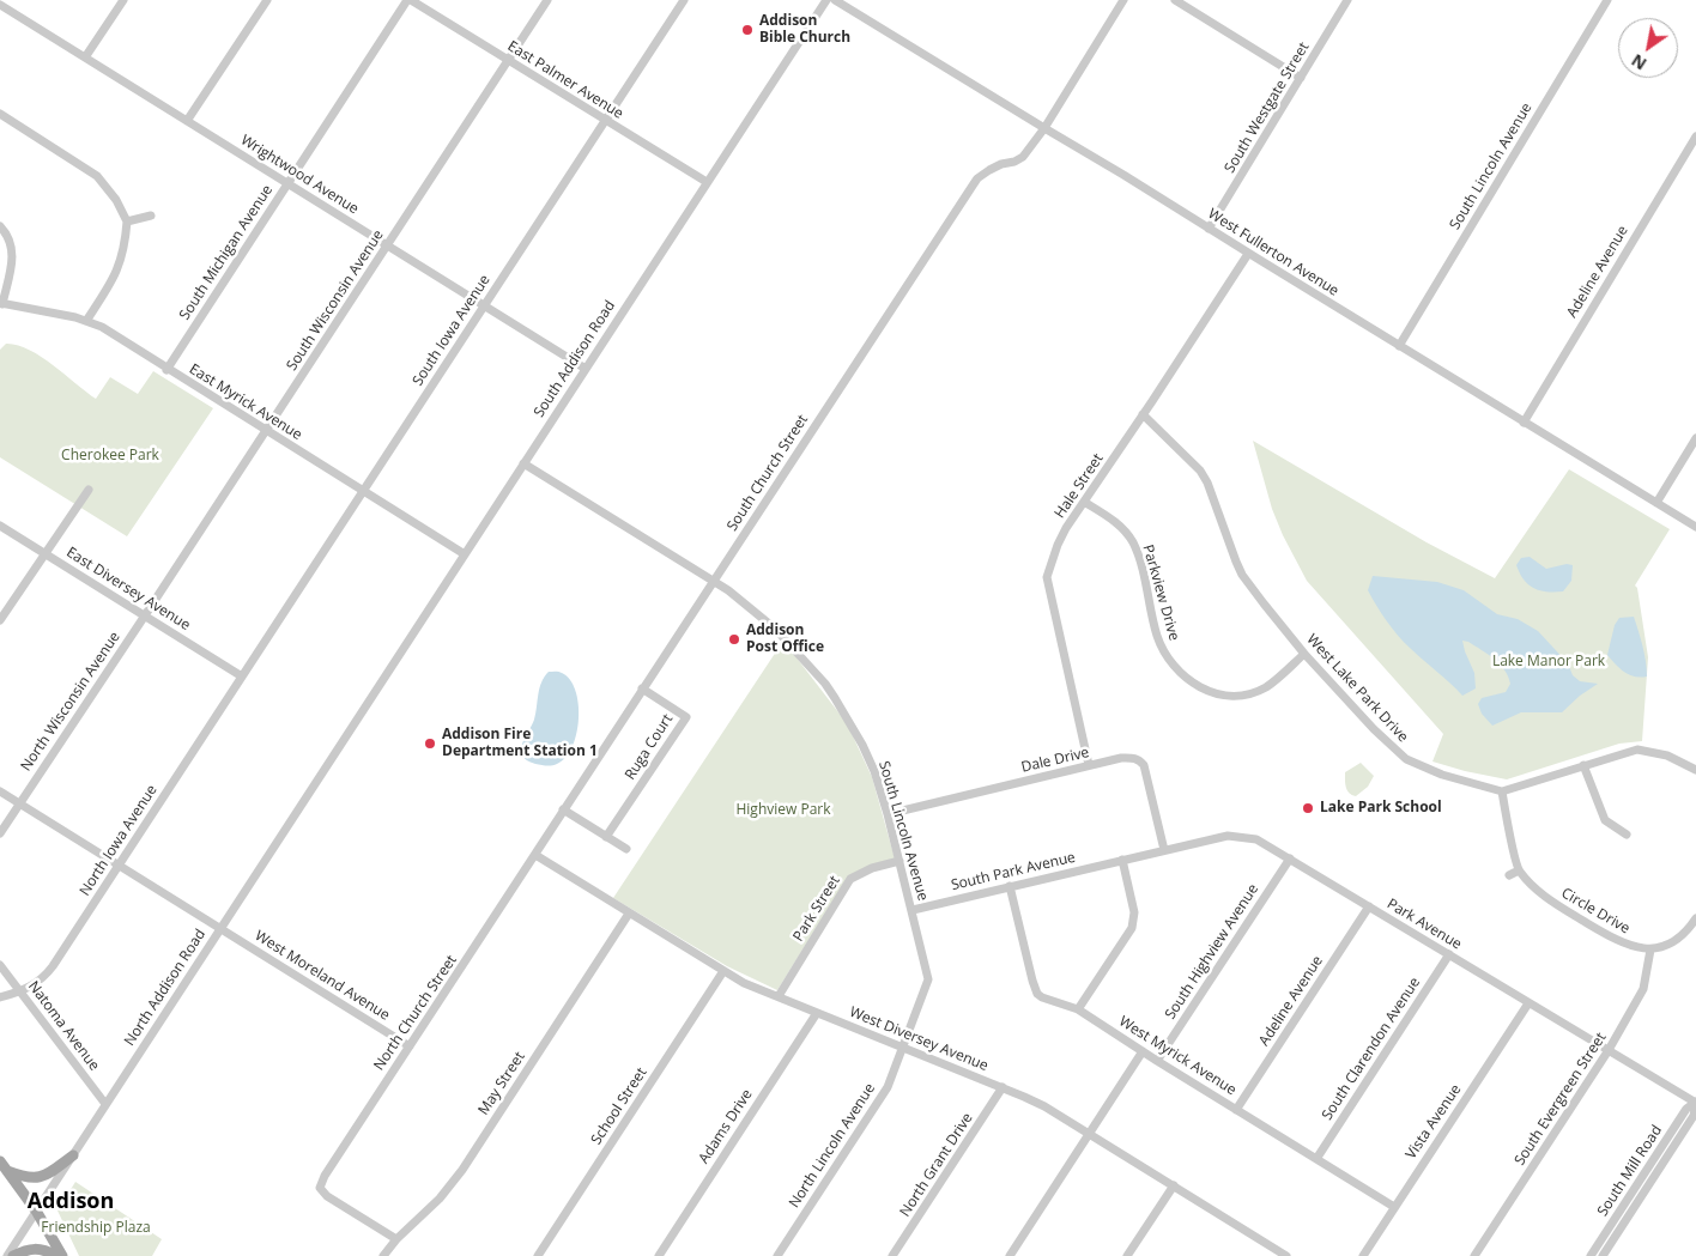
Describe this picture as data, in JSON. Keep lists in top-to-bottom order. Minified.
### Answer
{"streets":{"street":["East Palmer Avenue","South Westgate Street","South Lincoln Avenue","Wrightwood Avenue","South Michigan Avenue","West Fullerton Avenue","Adeline Avenue","South Wisconsin Avenue","South Iowa Avenue","South Addison Road","East Myrick Avenue","South Church Street","Hale Street","East Diversey Avenue","Parkview Drive","West Lake Park Drive","North Wisconsin Avenue","Ruga Court","Dale Drive","North Iowa Avenue","South Park Avenue","Park Street","Circle Drive","Park Avenue","South Highview Avenue","West Moreland Avenue","North Addison Road","North Church Street","Natoma Avenue","West Diversey Avenue","South Clarendon Avenue","West Myrick Avenue","May Street","South Evergreen Street","School Street","Vista Avenue","Adams Drive","North Lincoln Avenue","North Grant Drive","South Mill Road"]},"crossings":[["East Palmer Avenue","South Michigan Avenue"],["East Palmer Avenue","South Wisconsin Avenue"],["East Palmer Avenue","South Iowa Avenue"],["East Palmer Avenue","South Addison Road"],["South Westgate Street","West Fullerton Avenue"],["South Lincoln Avenue","West Fullerton Avenue"],["South Lincoln Avenue","South Addison Road"],["South Lincoln Avenue","South Church Street"],["South Lincoln Avenue","Dale Drive"],["South Lincoln Avenue","South Park Avenue"],["South Lincoln Avenue","Park Street"],["South Lincoln Avenue","West Diversey Avenue"],["South Lincoln Avenue","North Lincoln Avenue"],["Wrightwood Avenue","South Michigan Avenue"],["Wrightwood Avenue","South Wisconsin Avenue"],["Wrightwood Avenue","South Iowa Avenue"],["Wrightwood Avenue","South Addison Road"],["South Michigan Avenue","East Myrick Avenue"],["West Fullerton Avenue","Adeline Avenue"],["West Fullerton Avenue","South Church Street"],["West Fullerton Avenue","Hale Street"],["Adeline Avenue","Park Avenue"],["Adeline Avenue","West Myrick Avenue"],["South Wisconsin Avenue","East Myrick Avenue"],["South Wisconsin Avenue","East Diversey Avenue"],["South Wisconsin Avenue","North Wisconsin Avenue"],["South Iowa Avenue","East Myrick Avenue"],["South Iowa Avenue","East Diversey Avenue"],["South Iowa Avenue","North Iowa Avenue"],["South Addison Road","East Myrick Avenue"],["South Addison Road","North Addison Road"],["South Church Street","Ruga Court"],["South Church Street","North Church Street"],["South Church Street","West Diversey Avenue"],["Hale Street","Parkview Drive"],["Hale Street","West Lake Park Drive"],["Hale Street","Dale Drive"],["East Diversey Avenue","North Wisconsin Avenue"],["East Diversey Avenue","North Iowa Avenue"],["Parkview Drive","West Lake Park Drive"],["North Wisconsin Avenue","West Moreland Avenue"],["Dale Drive","Park Avenue"],["North Iowa Avenue","West Moreland Avenue"],["North Iowa Avenue","Natoma Avenue"],["South Park Avenue","Park Avenue"],["South Park Avenue","West Myrick Avenue"],["Park Street","West Diversey Avenue"],["Circle Drive","South Evergreen Street"],["Park Avenue","South Highview Avenue"],["Park Avenue","South Clarendon Avenue"],["Park Avenue","South Evergreen Street"],["Park Avenue","Vista Avenue"],["Park Avenue","South Mill Road"],["South Highview Avenue","West Myrick Avenue"],["West Moreland Avenue","North Addison Road"],["West Moreland Avenue","North Church Street"],["North Addison Road","Natoma Avenue"],["North Church Street","West Diversey Avenue"],["North Church Street","May Street"],["West Diversey Avenue","May Street"],["West Diversey Avenue","School Street"],["West Diversey Avenue","Adams Drive"],["West Diversey Avenue","North Lincoln Avenue"],["West Diversey Avenue","North Grant Drive"],["South Clarendon Avenue","West Myrick Avenue"],["West Myrick Avenue","Vista Avenue"]],"districts":["Addison"],"parks":["Cherokee Park","Lake Manor Park","Highview Park","Friendship Plaza"],"places":["Addison Bible Church","Addison Post Office","Addison Fire Department Station 1","Lake Park School"],"north":"bottom left"}
